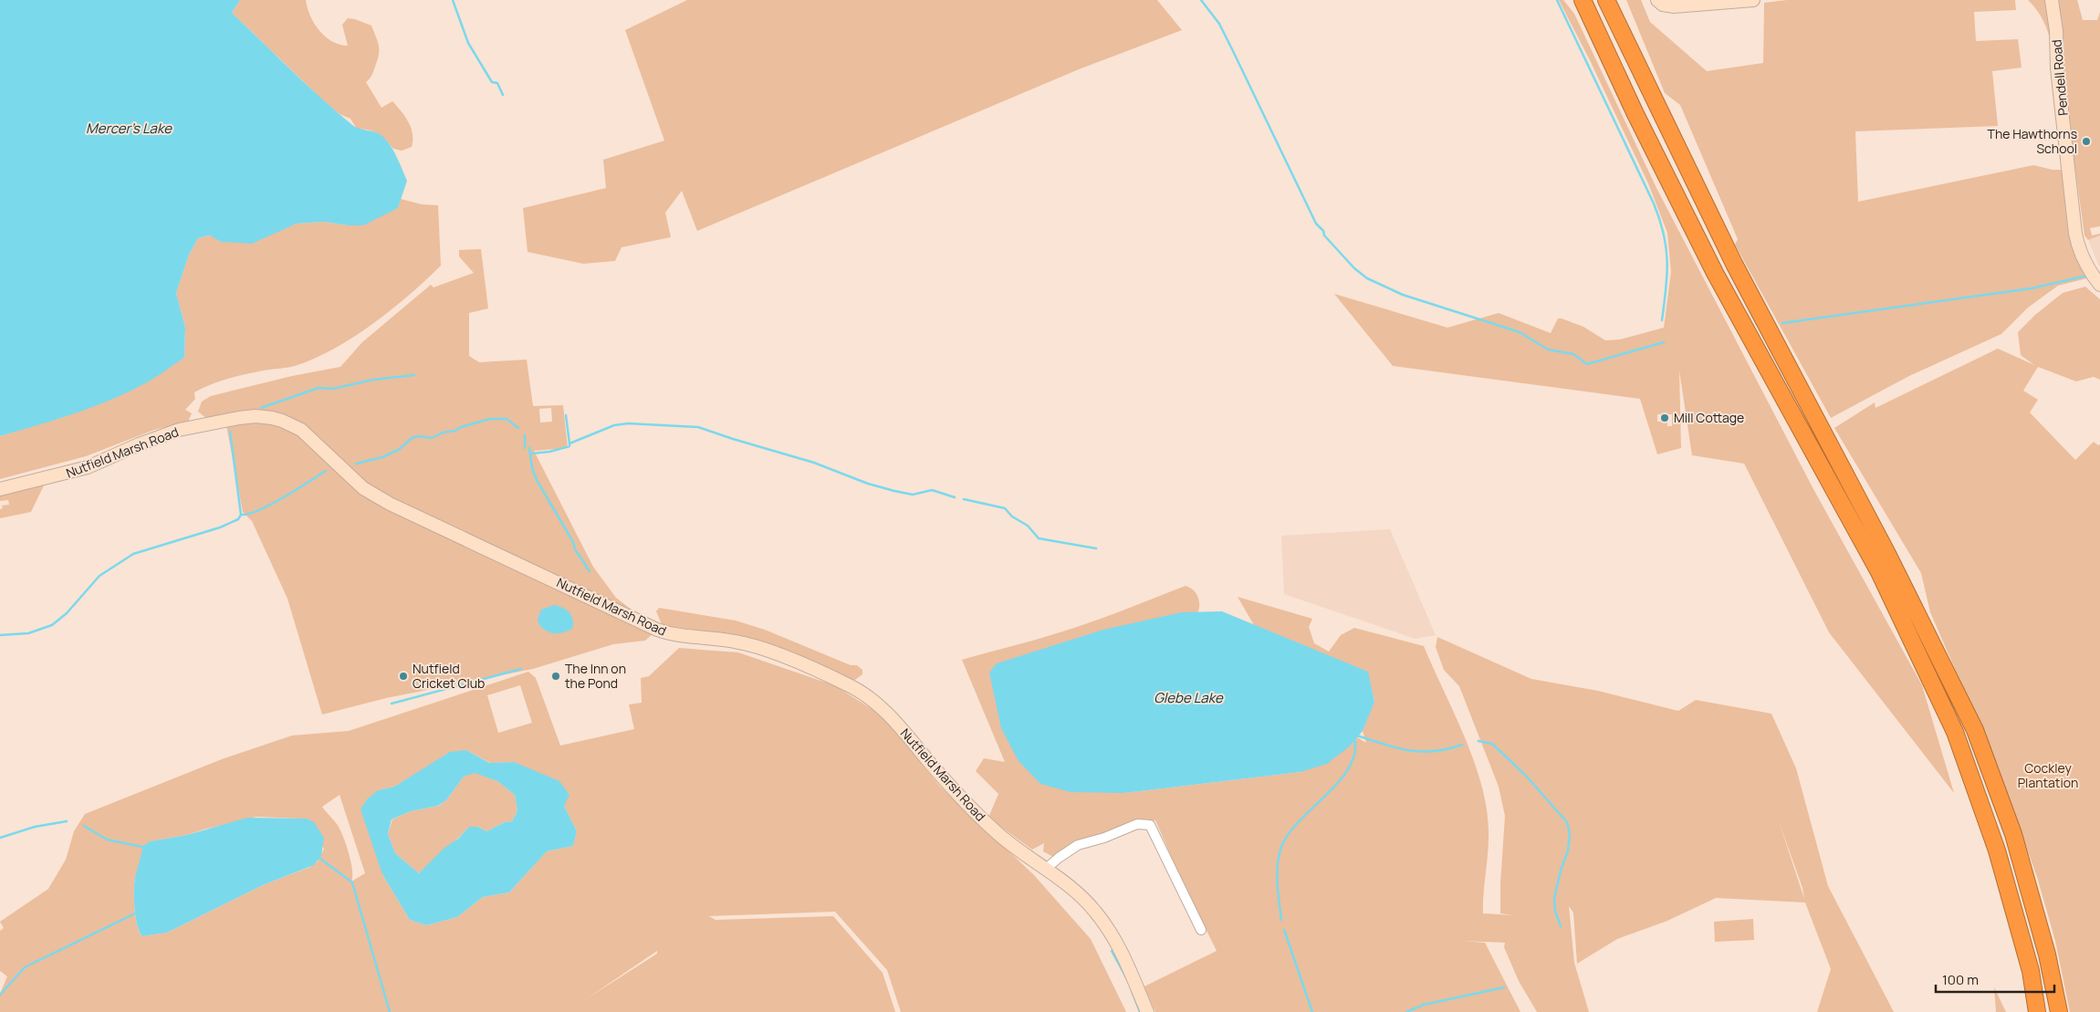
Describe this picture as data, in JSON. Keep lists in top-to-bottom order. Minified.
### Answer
{"streets":{"street":["Pendell Road","Nutfield Marsh Road"]},"water":["Mercer's Lake","Glebe Lake"],"parks":["Cockley Plantation"],"places":["The Hawthorns School","Mill Cottage","Nutfield Cricket Club","The Inn on the Pond"],"scale_bar":"100 m"}
